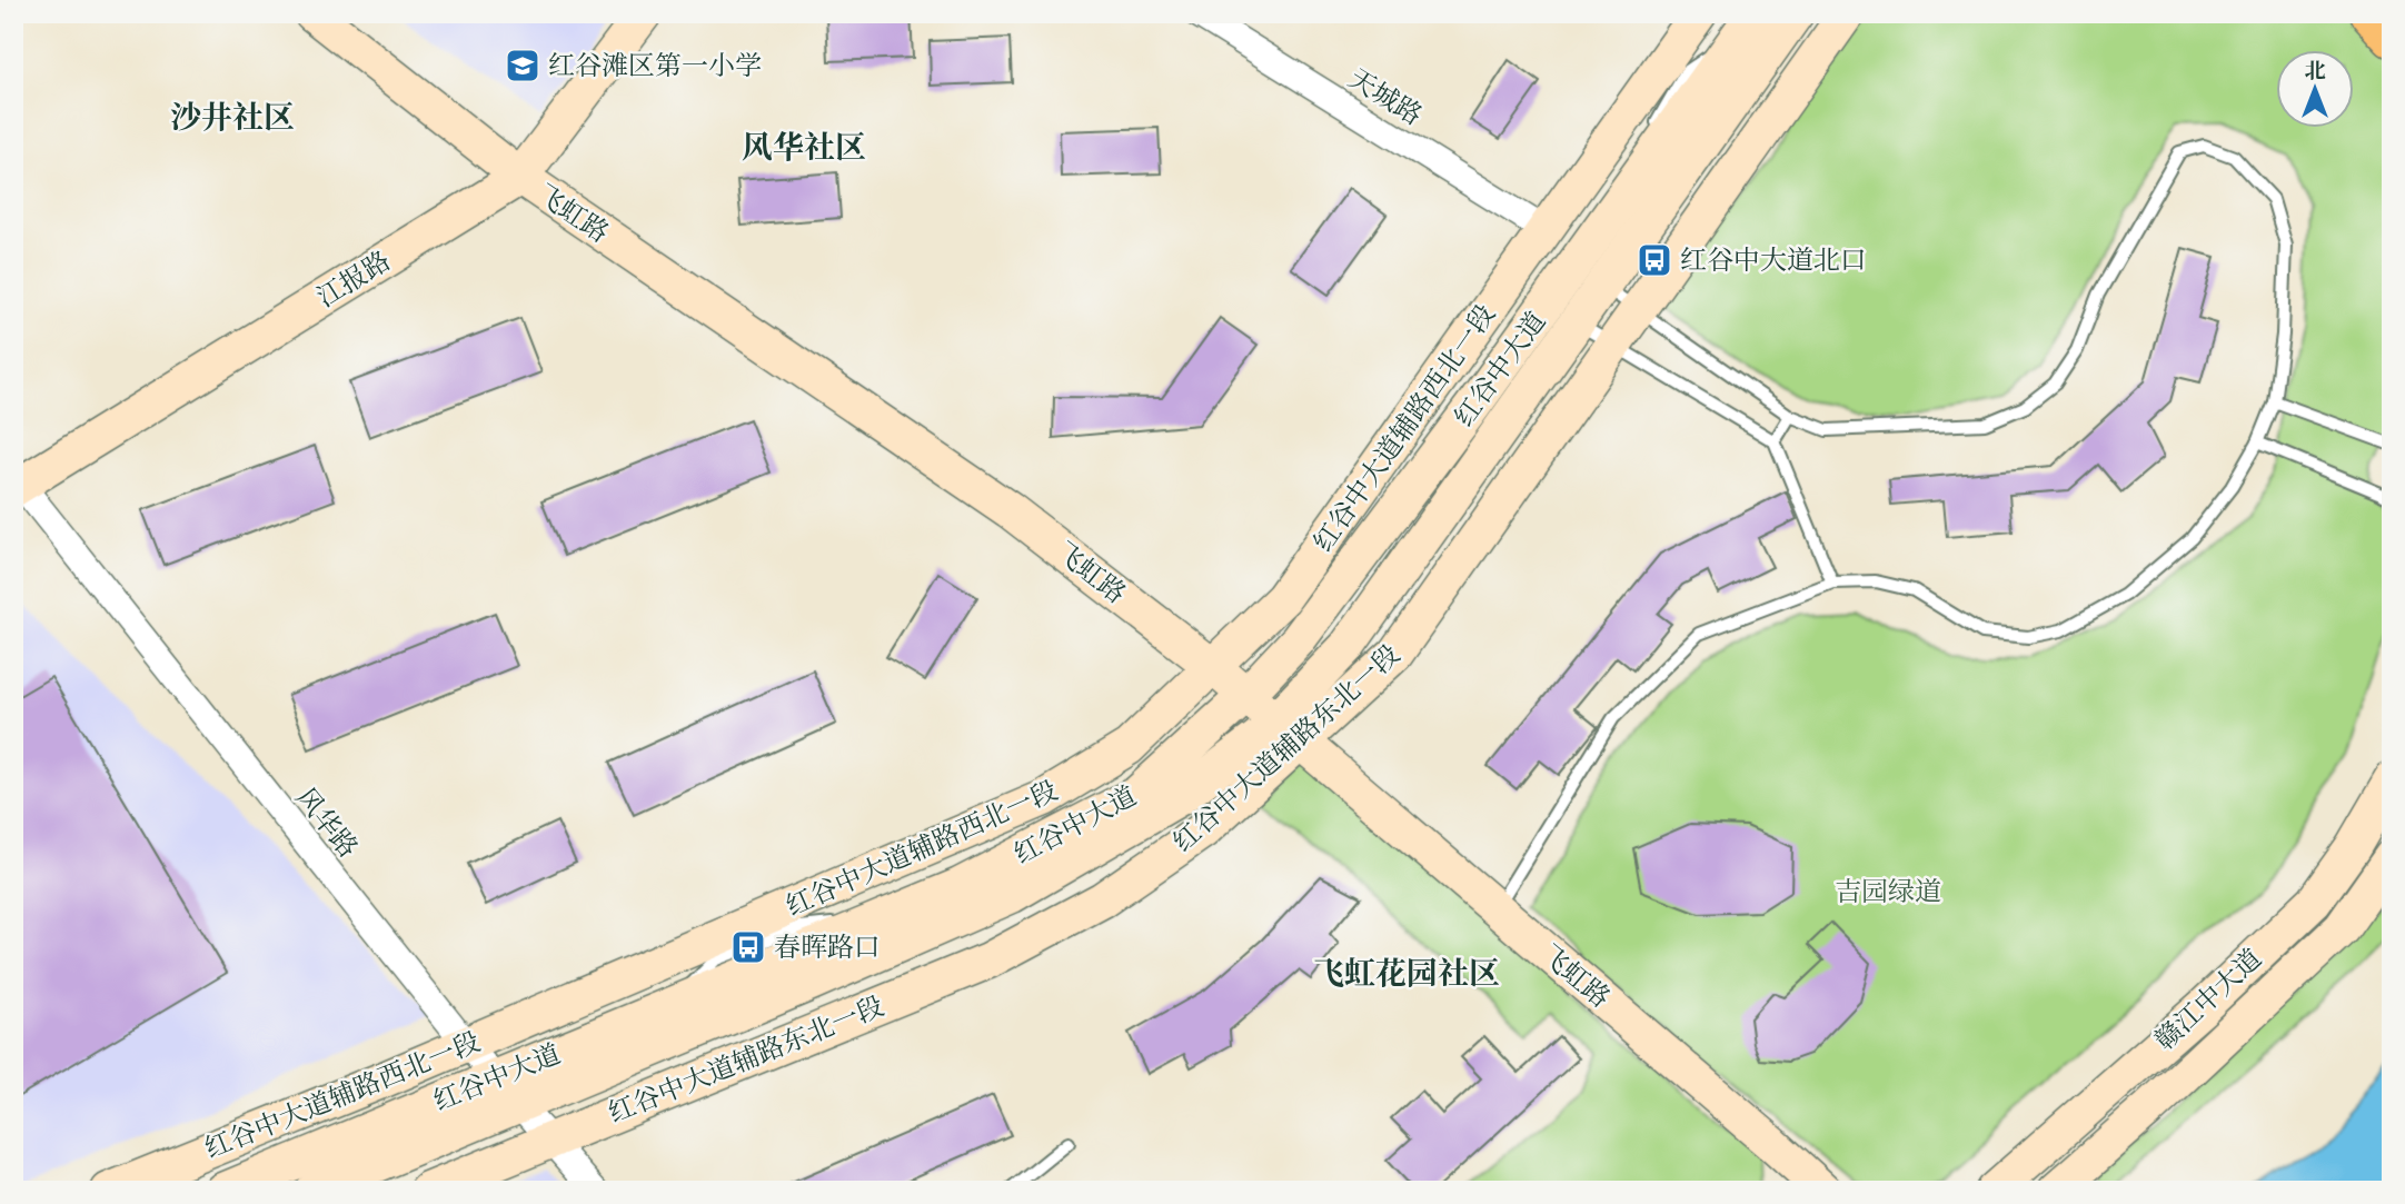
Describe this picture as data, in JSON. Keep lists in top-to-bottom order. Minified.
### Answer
{"streets":{"street":["天城路","飞虹路","江报路","红谷中大道","红谷中大道辅路西北一段","红谷中大道辅路东北一段","风华路","赣江中大道"]},"crossings":[["天城路","红谷中大道辅路西北一段"],["飞虹路","江报路"],["飞虹路","红谷中大道"],["飞虹路","红谷中大道辅路西北一段"],["飞虹路","红谷中大道辅路东北一段"],["江报路","风华路"],["红谷中大道","红谷中大道辅路东北一段"],["红谷中大道","风华路"],["红谷中大道辅路西北一段","风华路"],["红谷中大道辅路东北一段","风华路"]],"districts":["沙井社区","风华社区","飞虹花园社区"],"parks":["吉园绿道"],"places":{"school or university":["红谷滩区第一小学"],"bus stop":["红谷中大道北口","春晖路口"]},"north":"top"}
